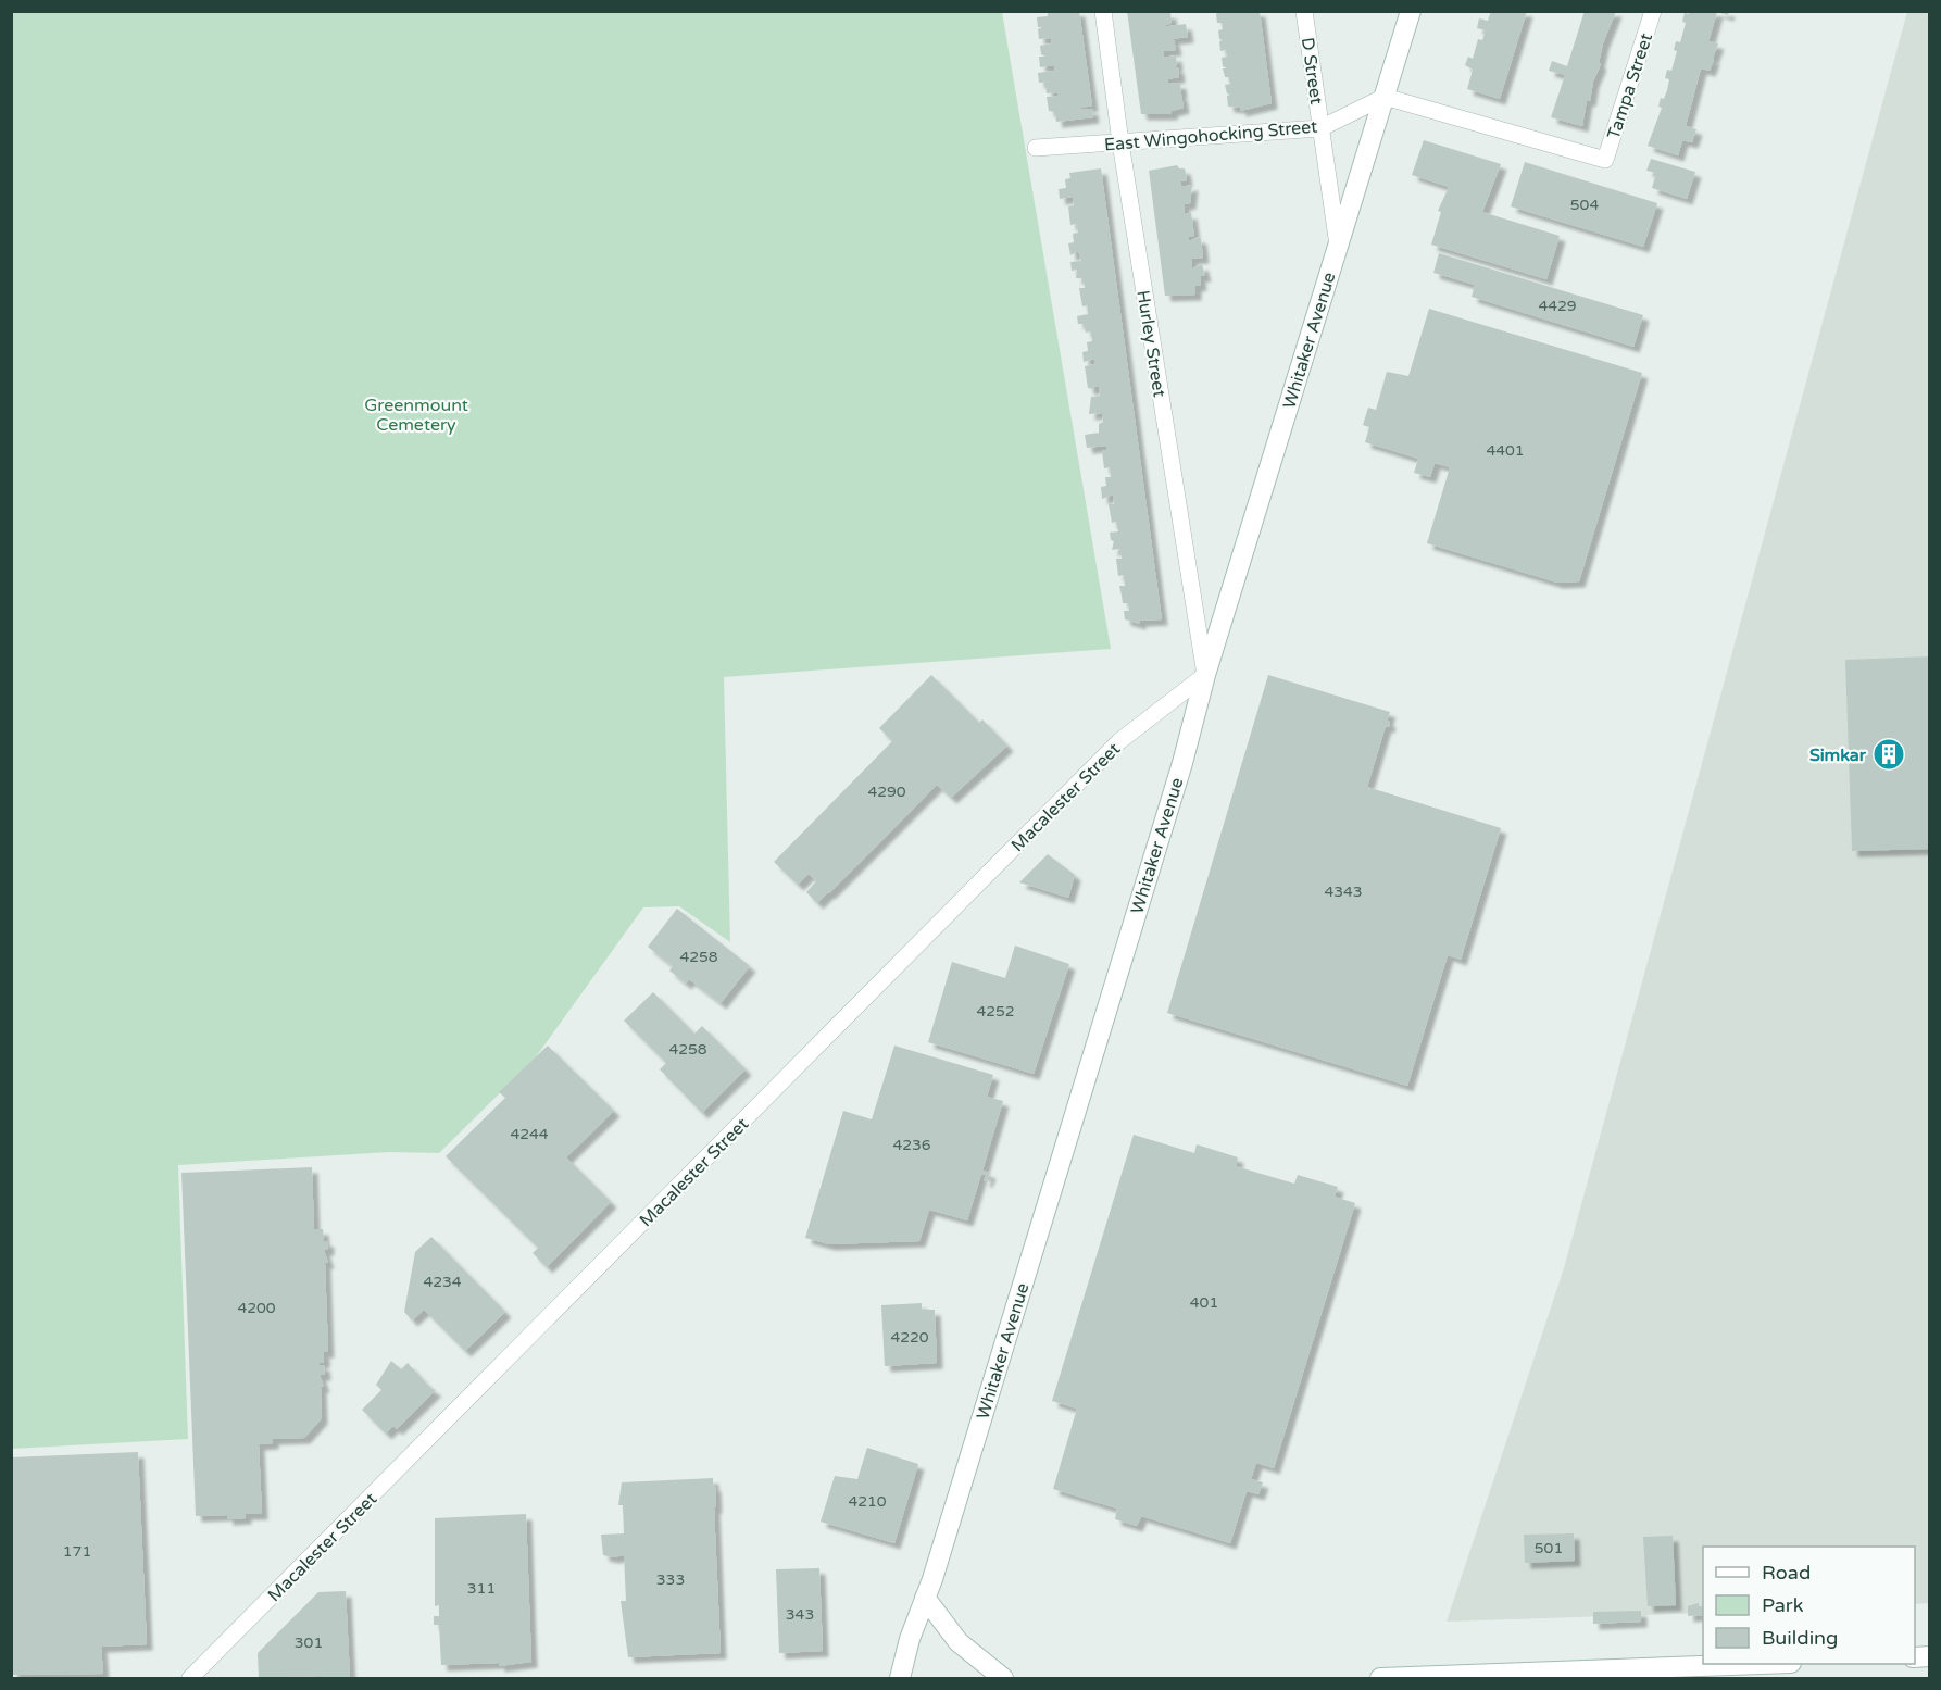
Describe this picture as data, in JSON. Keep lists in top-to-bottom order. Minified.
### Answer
{"streets":{"main road":["Whitaker Avenue"],"street":["D Street","Tampa Street","East Wingohocking Street","Hurley Street","Macalester Street"]},"crossings":[["D Street","East Wingohocking Street"],["D Street","Whitaker Avenue"],["Tampa Street","East Wingohocking Street"],["Tampa Street","Whitaker Avenue"],["East Wingohocking Street","Whitaker Avenue"],["East Wingohocking Street","Hurley Street"],["Whitaker Avenue","Hurley Street"],["Whitaker Avenue","Macalester Street"],["Hurley Street","Macalester Street"]],"parks":["Greenmount Cemetery"],"places":{"building":["Simkar"]},"house_numbers":["504","4429","4401","4290","4343","4258","4252","4258","4244","4236","4234","401","4200","4220","4210","501","171","333","311","343","301"],"legend":["Road","Park","Building"]}
